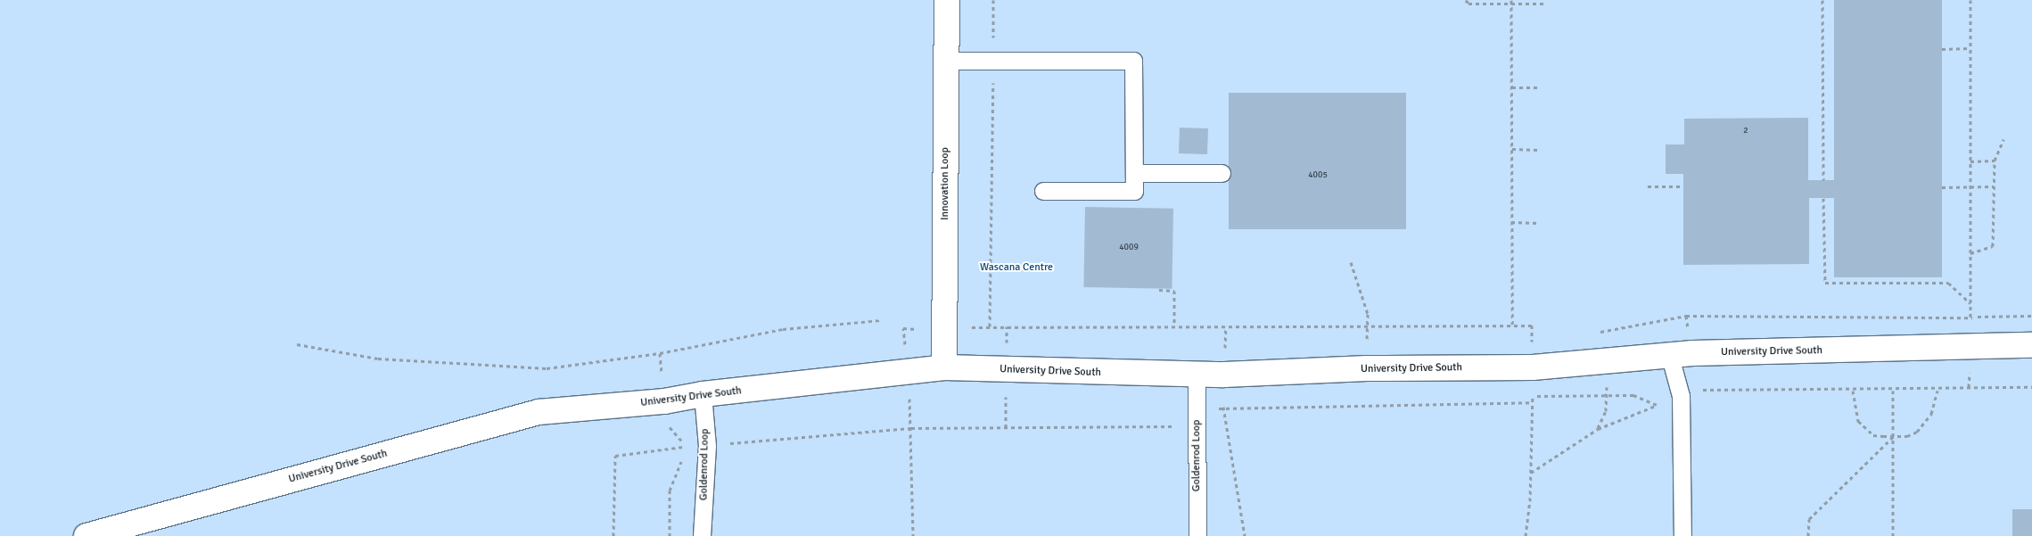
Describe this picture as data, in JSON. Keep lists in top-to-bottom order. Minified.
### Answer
{"streets":{"street":["Innovation Loop","University Drive South"],"lane":["Goldenrod Loop"]},"crossings":[["Innovation Loop","University Drive South"],["University Drive South","Goldenrod Loop"]],"parks":["Wascana Centre"],"house_numbers":["2","4005","4009"]}
